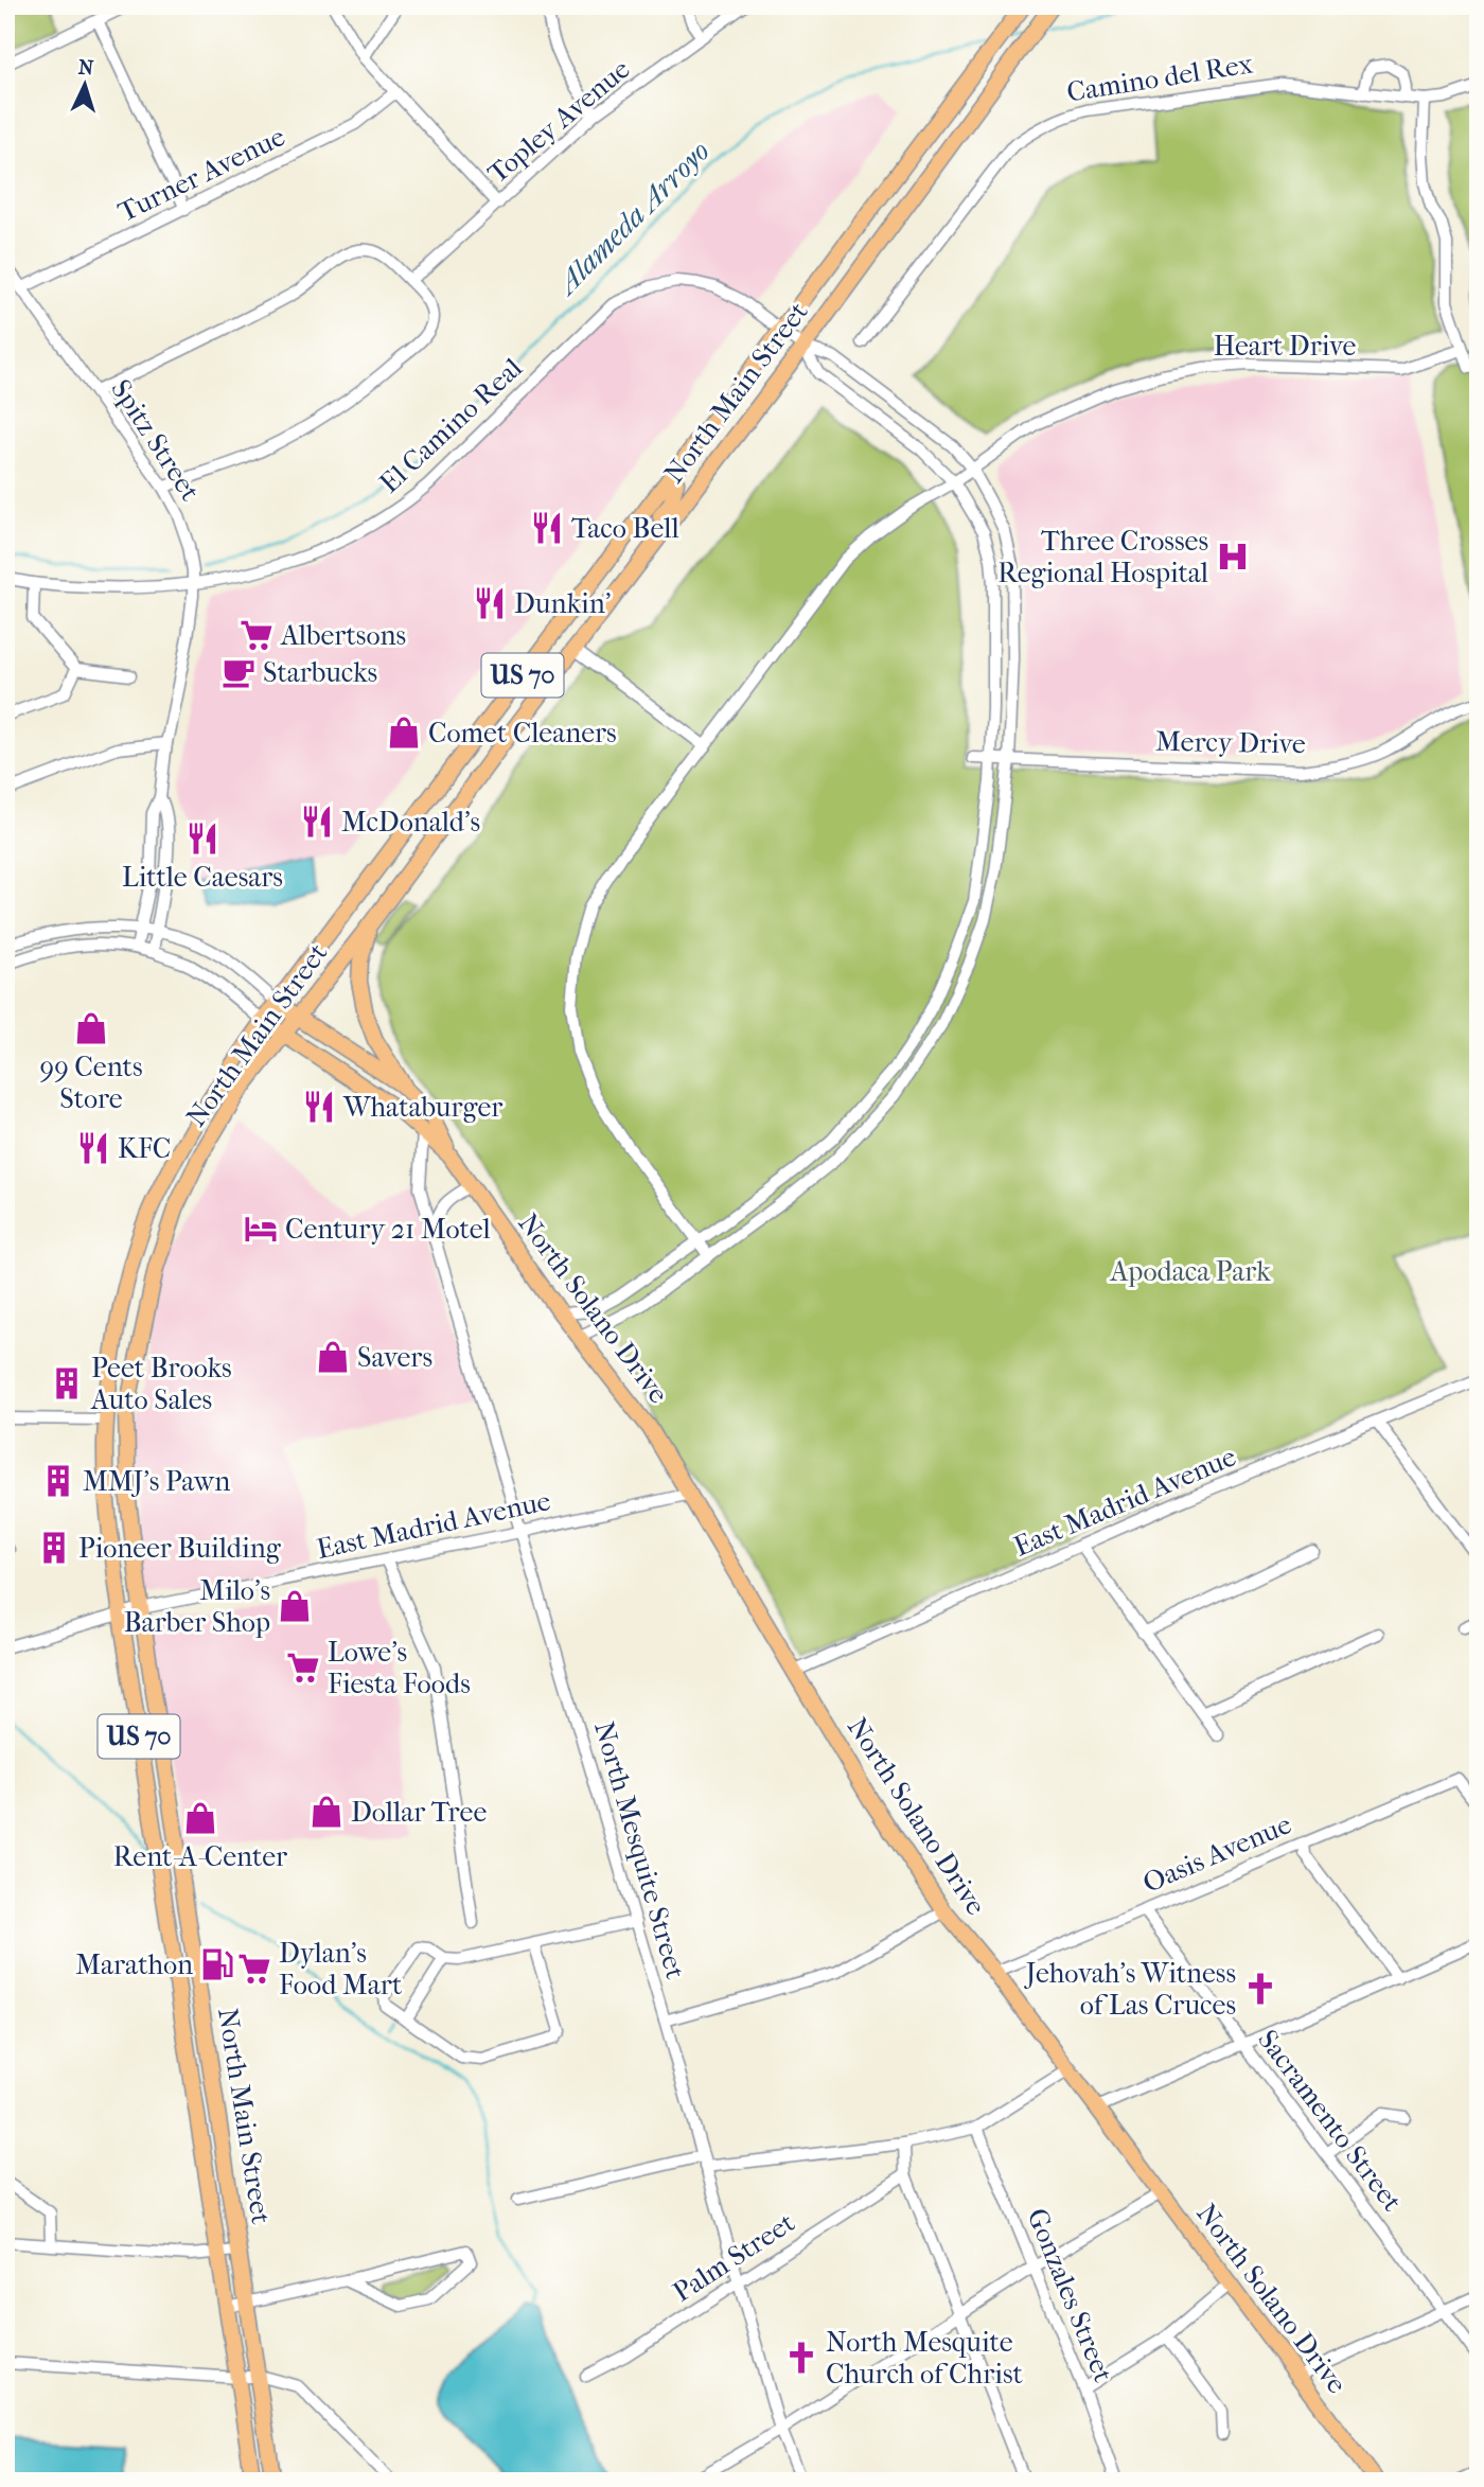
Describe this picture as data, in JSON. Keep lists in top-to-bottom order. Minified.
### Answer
{"streets":{"main road":["North Main Street","US 70","North Solano Drive"],"street":["Camino del Rex","Topley Avenue","Turner Avenue","Heart Drive","El Camino Real","Spitz Street","Mercy Drive","East Madrid Avenue","North Mesquite Street","Oasis Avenue","Sacramento Street","Palm Street","Gonzales Street"]},"crossings":[["Turner Avenue","Spitz Street"],["North Main Street","El Camino Real"],["North Main Street","North Solano Drive"],["North Main Street","East Madrid Avenue"],["El Camino Real","Spitz Street"],["North Solano Drive","East Madrid Avenue"],["North Solano Drive","North Mesquite Street"],["North Solano Drive","Oasis Avenue"],["East Madrid Avenue","North Mesquite Street"],["North Mesquite Street","Palm Street"],["Oasis Avenue","Sacramento Street"]],"water":["Alameda Arroyo"],"parks":["Apodaca Park"],"places":{"restaurant":["Taco Bell","Dunkin'","McDonald's","Little Caesars","Whataburger","KFC"],"hospital":["Three Crosses Regional Hospital"],"supermarket":["Albertsons","Lowe's Fiesta Foods","Dylan's Food Mart"],"cafe":["Starbucks"],"shop":["Comet Cleaners","99 Cents Store","Savers","Milo's Barber Shop","Dollar Tree","Rent-A-Center"],"hotel":["Century 21 Motel"],"building":["Peet Brooks Auto Sales","MMJ's Pawn","Pioneer Building"],"fuel station":["Marathon"],"church":["Jehovah's Witness of Las Cruces","North Mesquite Church of Christ"]},"north":"top"}
